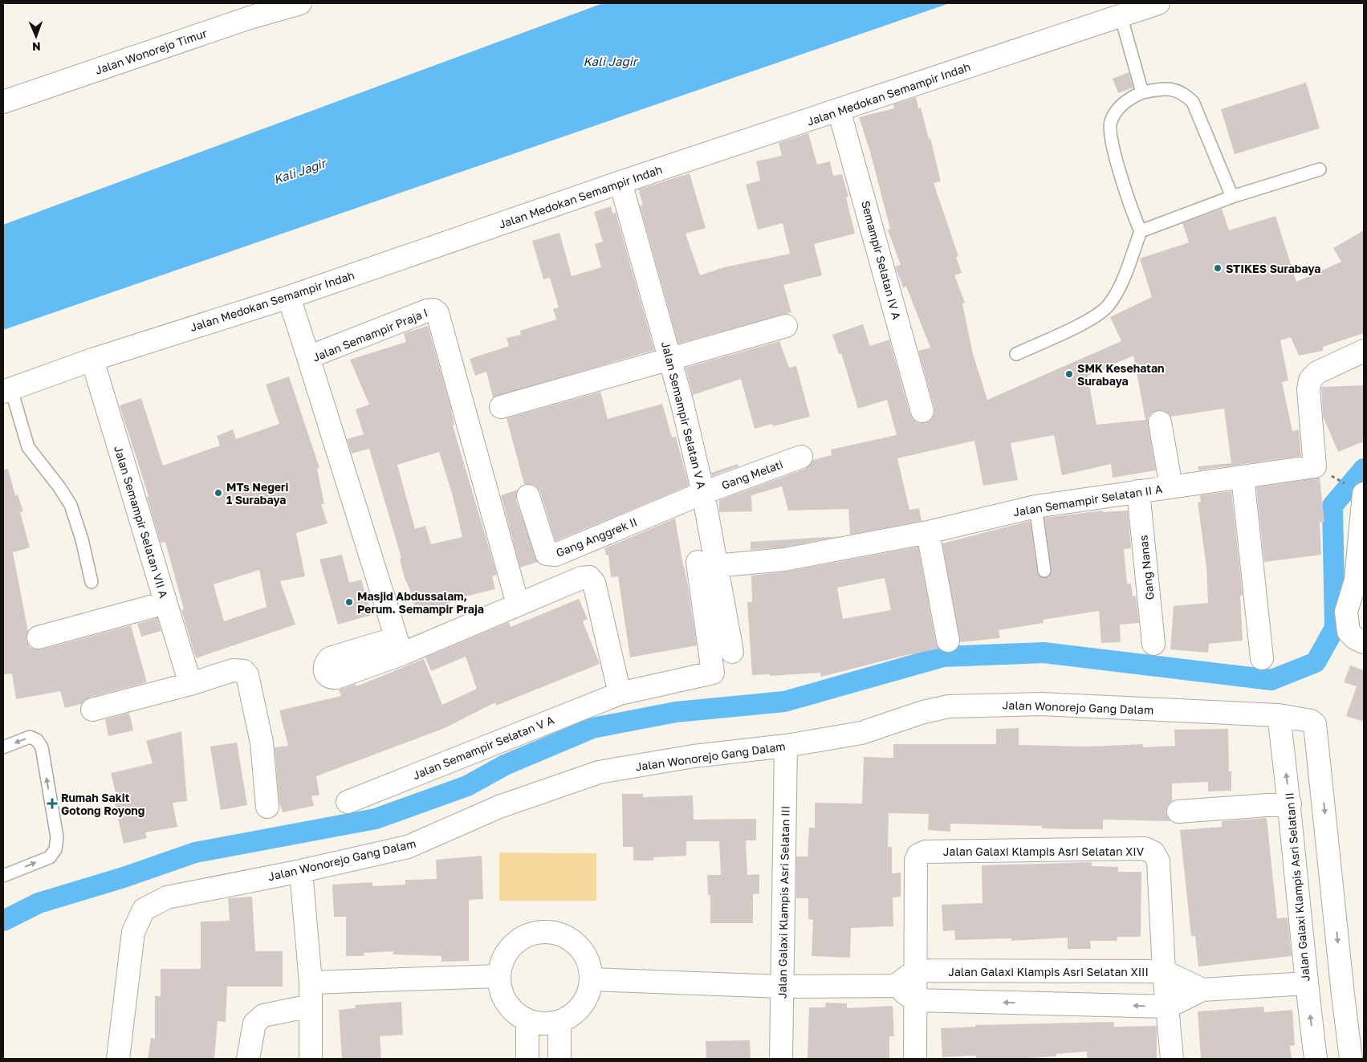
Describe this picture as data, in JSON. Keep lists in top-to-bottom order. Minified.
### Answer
{"streets":{"street":["Jalan Wonorejo Timur","Jalan Medokan Semampir Indah","Semampir Selatan IV A","Jalan Semampir Praja I","Jalan Semampir Selatan V A","Gang Melati","Jalan Semampir Selatan II A","Jalan Semampir Selatan VII A","Gang Anggrek II","Gang Nanas","Jalan Wonorejo Gang Dalam","Jalan Galaxi Klampis Asri Selatan XIV","Jalan Galaxi Klampis Asri Selatan II","Jalan Galaxi Klampis Asri Selatan III","Jalan Galaxi Klampis Asri Selatan XIII"]},"crossings":[["Jalan Medokan Semampir Indah","Semampir Selatan IV A"],["Jalan Medokan Semampir Indah","Jalan Semampir Selatan V A"],["Jalan Medokan Semampir Indah","Jalan Semampir Selatan VII A"],["Jalan Semampir Selatan V A","Gang Melati"],["Jalan Semampir Selatan V A","Jalan Semampir Selatan II A"],["Jalan Semampir Selatan V A","Gang Anggrek II"],["Gang Melati","Gang Anggrek II"],["Jalan Semampir Selatan II A","Gang Nanas"],["Jalan Wonorejo Gang Dalam","Jalan Galaxi Klampis Asri Selatan II"],["Jalan Wonorejo Gang Dalam","Jalan Galaxi Klampis Asri Selatan III"],["Jalan Galaxi Klampis Asri Selatan XIV","Jalan Galaxi Klampis Asri Selatan XIII"],["Jalan Galaxi Klampis Asri Selatan II","Jalan Galaxi Klampis Asri Selatan XIII"]],"one_way":["Jalan Galaxi Klampis Asri Selatan II"],"water":["Kali Jagir"],"places":{"other":["STIKES Surabaya","SMK Kesehatan Surabaya","MTs Negeri 1 Surabaya","Masjid Abdussalam, Perum. Semampir Praja"],"health":["Rumah Sakit Gotong Royong"]},"north":"bottom"}
